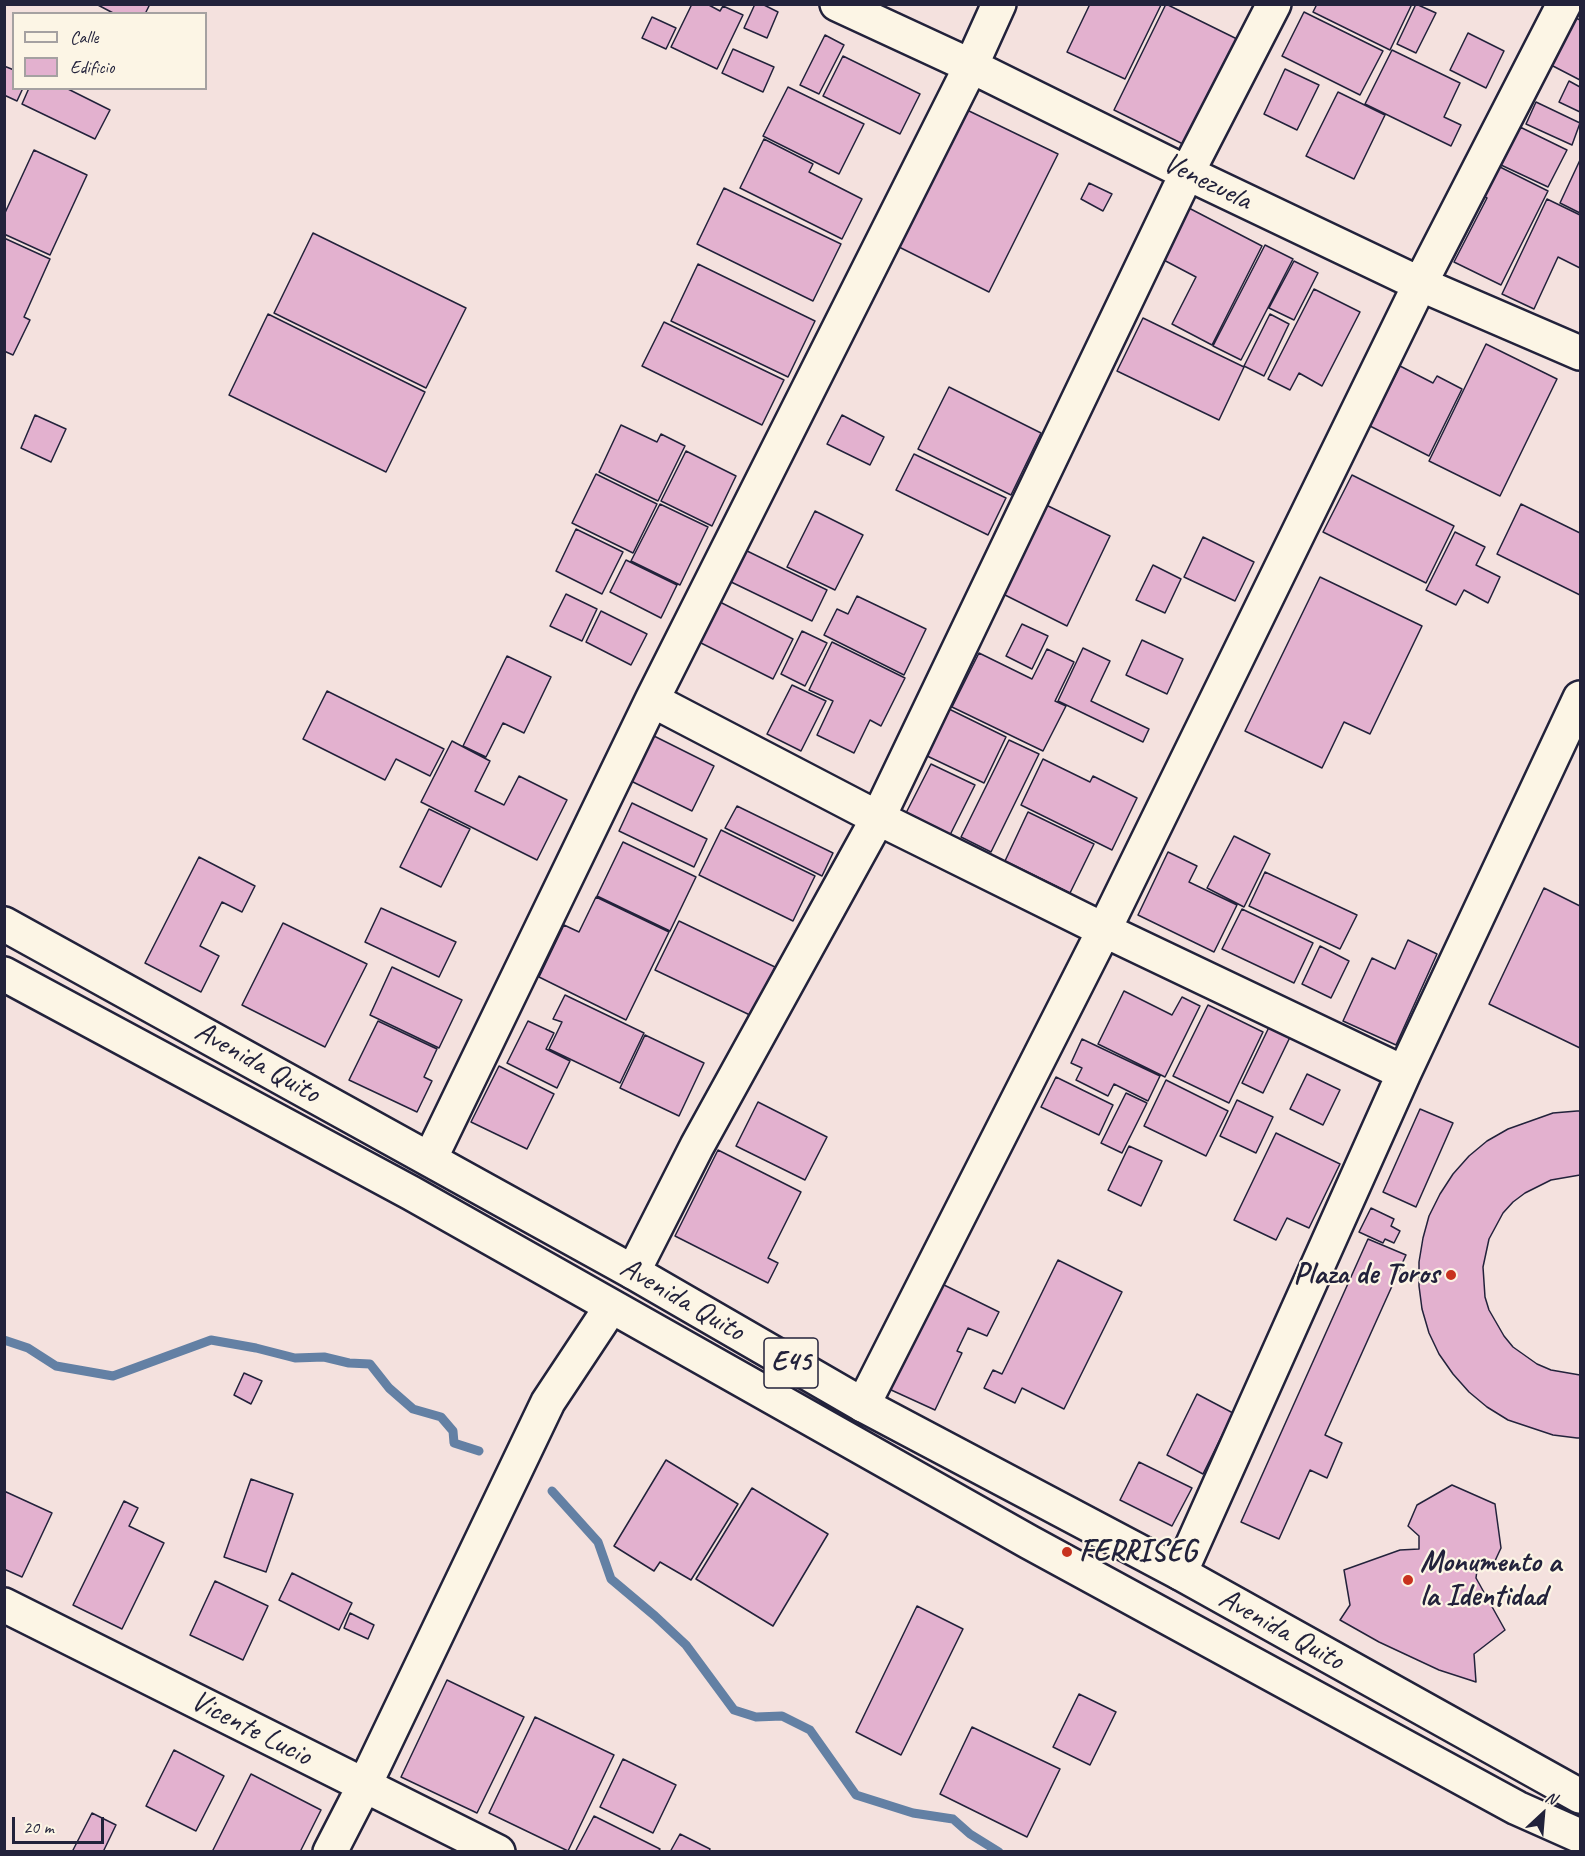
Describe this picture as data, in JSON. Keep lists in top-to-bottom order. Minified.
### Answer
{"streets":{"main road":["Venezuela","Avenida Quito","E45","Vicente Lucio"]},"places":["Plaza de Toros","FERRISEG","Monumento a la Identidad"],"legend":["Calle","Edificio"],"scale_bar":"20 m","north":"top right"}
